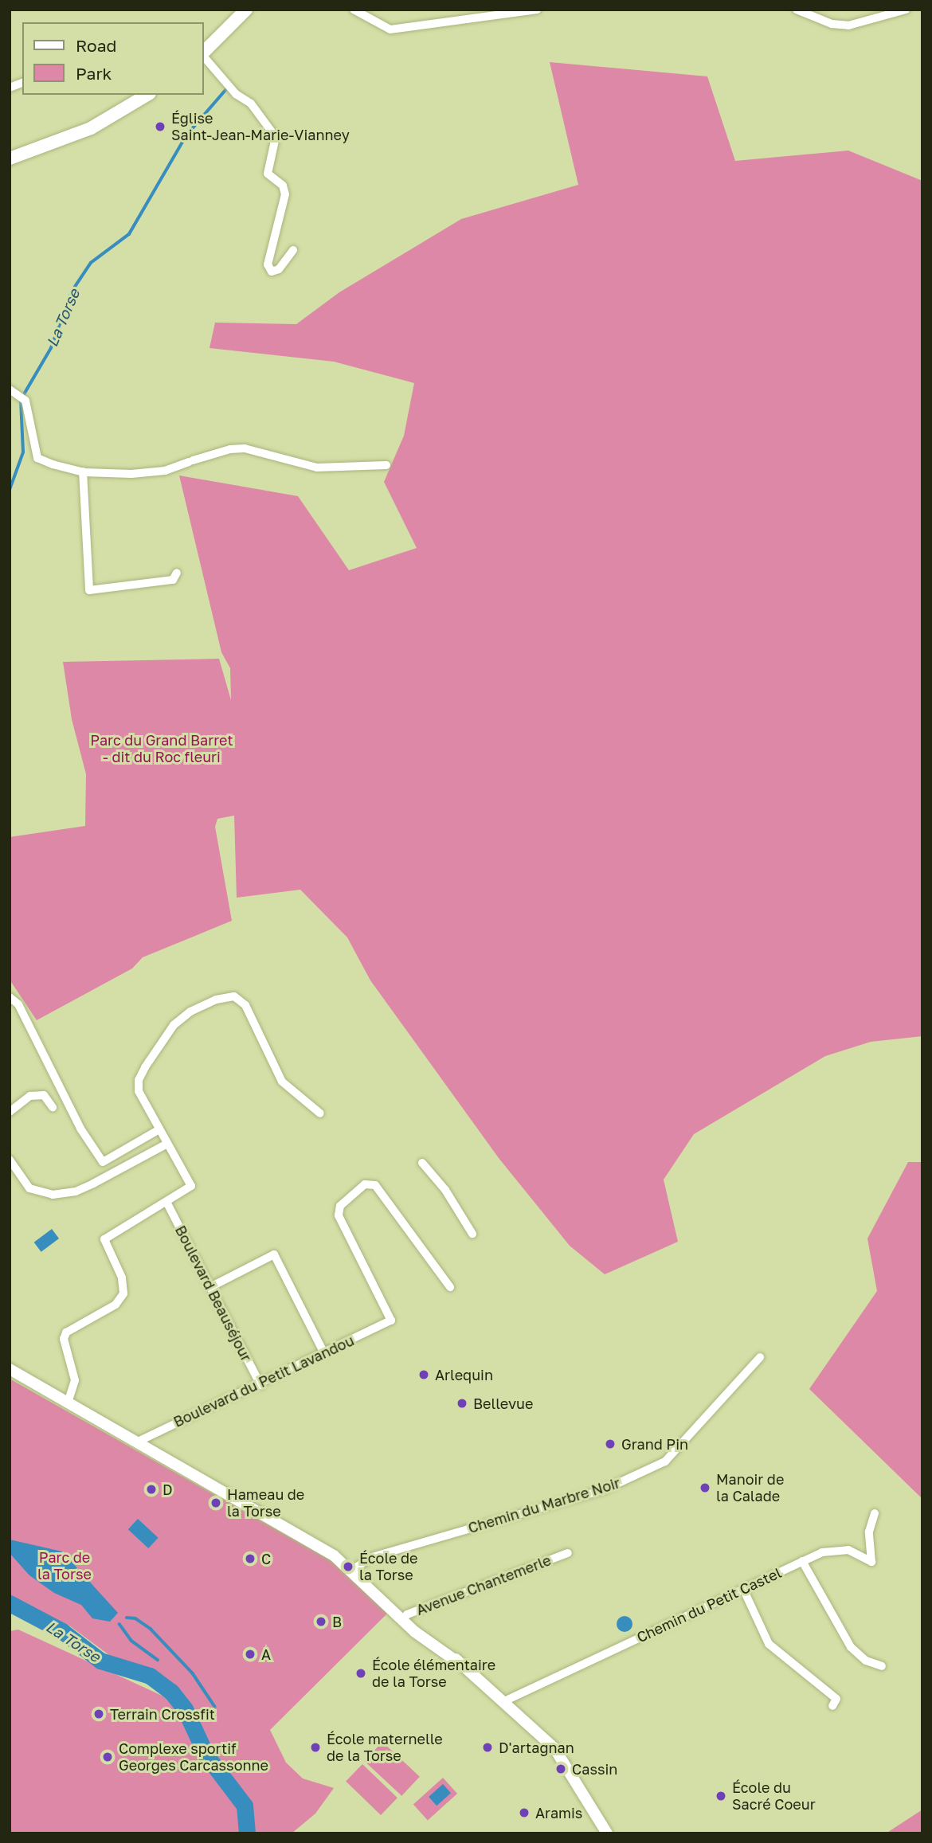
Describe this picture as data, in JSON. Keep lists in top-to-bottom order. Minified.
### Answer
{"streets":{"street":["Boulevard Beauséjour","Boulevard du Petit Lavandou","Chemin du Marbre Noir","Avenue Chantemerle","Chemin du Petit Castel"]},"crossings":[["Boulevard Beauséjour","Boulevard du Petit Lavandou"]],"water":["La Torse"],"parks":["Parc du Grand Barret - dit du Roc fleuri","Parc de la Torse"],"places":["Église Saint-Jean-Marie-Vianney","Arlequin","Bellevue","Grand Pin","Manoir de la Calade","D","Hameau de la Torse","C","École de la Torse","B","A","École élémentaire de la Torse","Terrain Crossfit","École maternelle de la Torse","D'artagnan","Complexe sportif Georges Carcassonne","Cassin","École du Sacré Coeur","Aramis"],"legend":["Road","Park"]}
